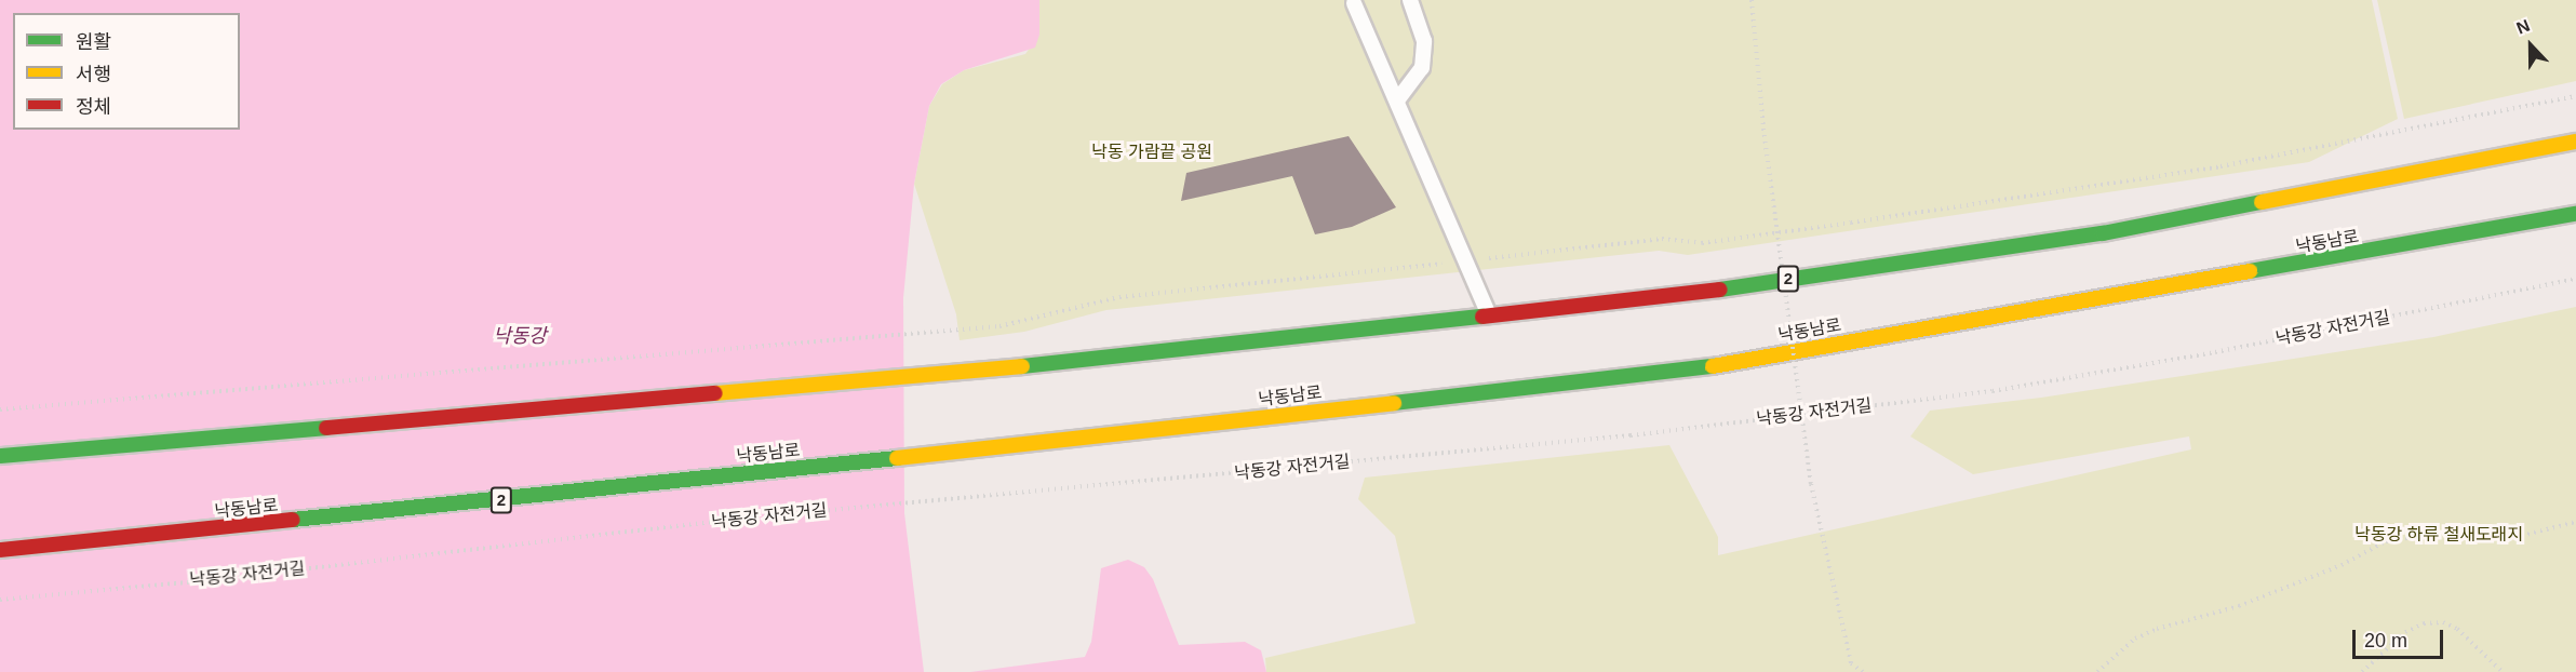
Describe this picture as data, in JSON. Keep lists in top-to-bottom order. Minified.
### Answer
{"streets":{"main road":["낙동남로","2"],"path":["낙동강 자전거길"]},"water":["낙동강"],"parks":["낙동 가람끝 공원","낙동강 하류 철새도래지"],"legend":["원활","서행","정체"],"scale_bar":"20 m","north":"top"}
